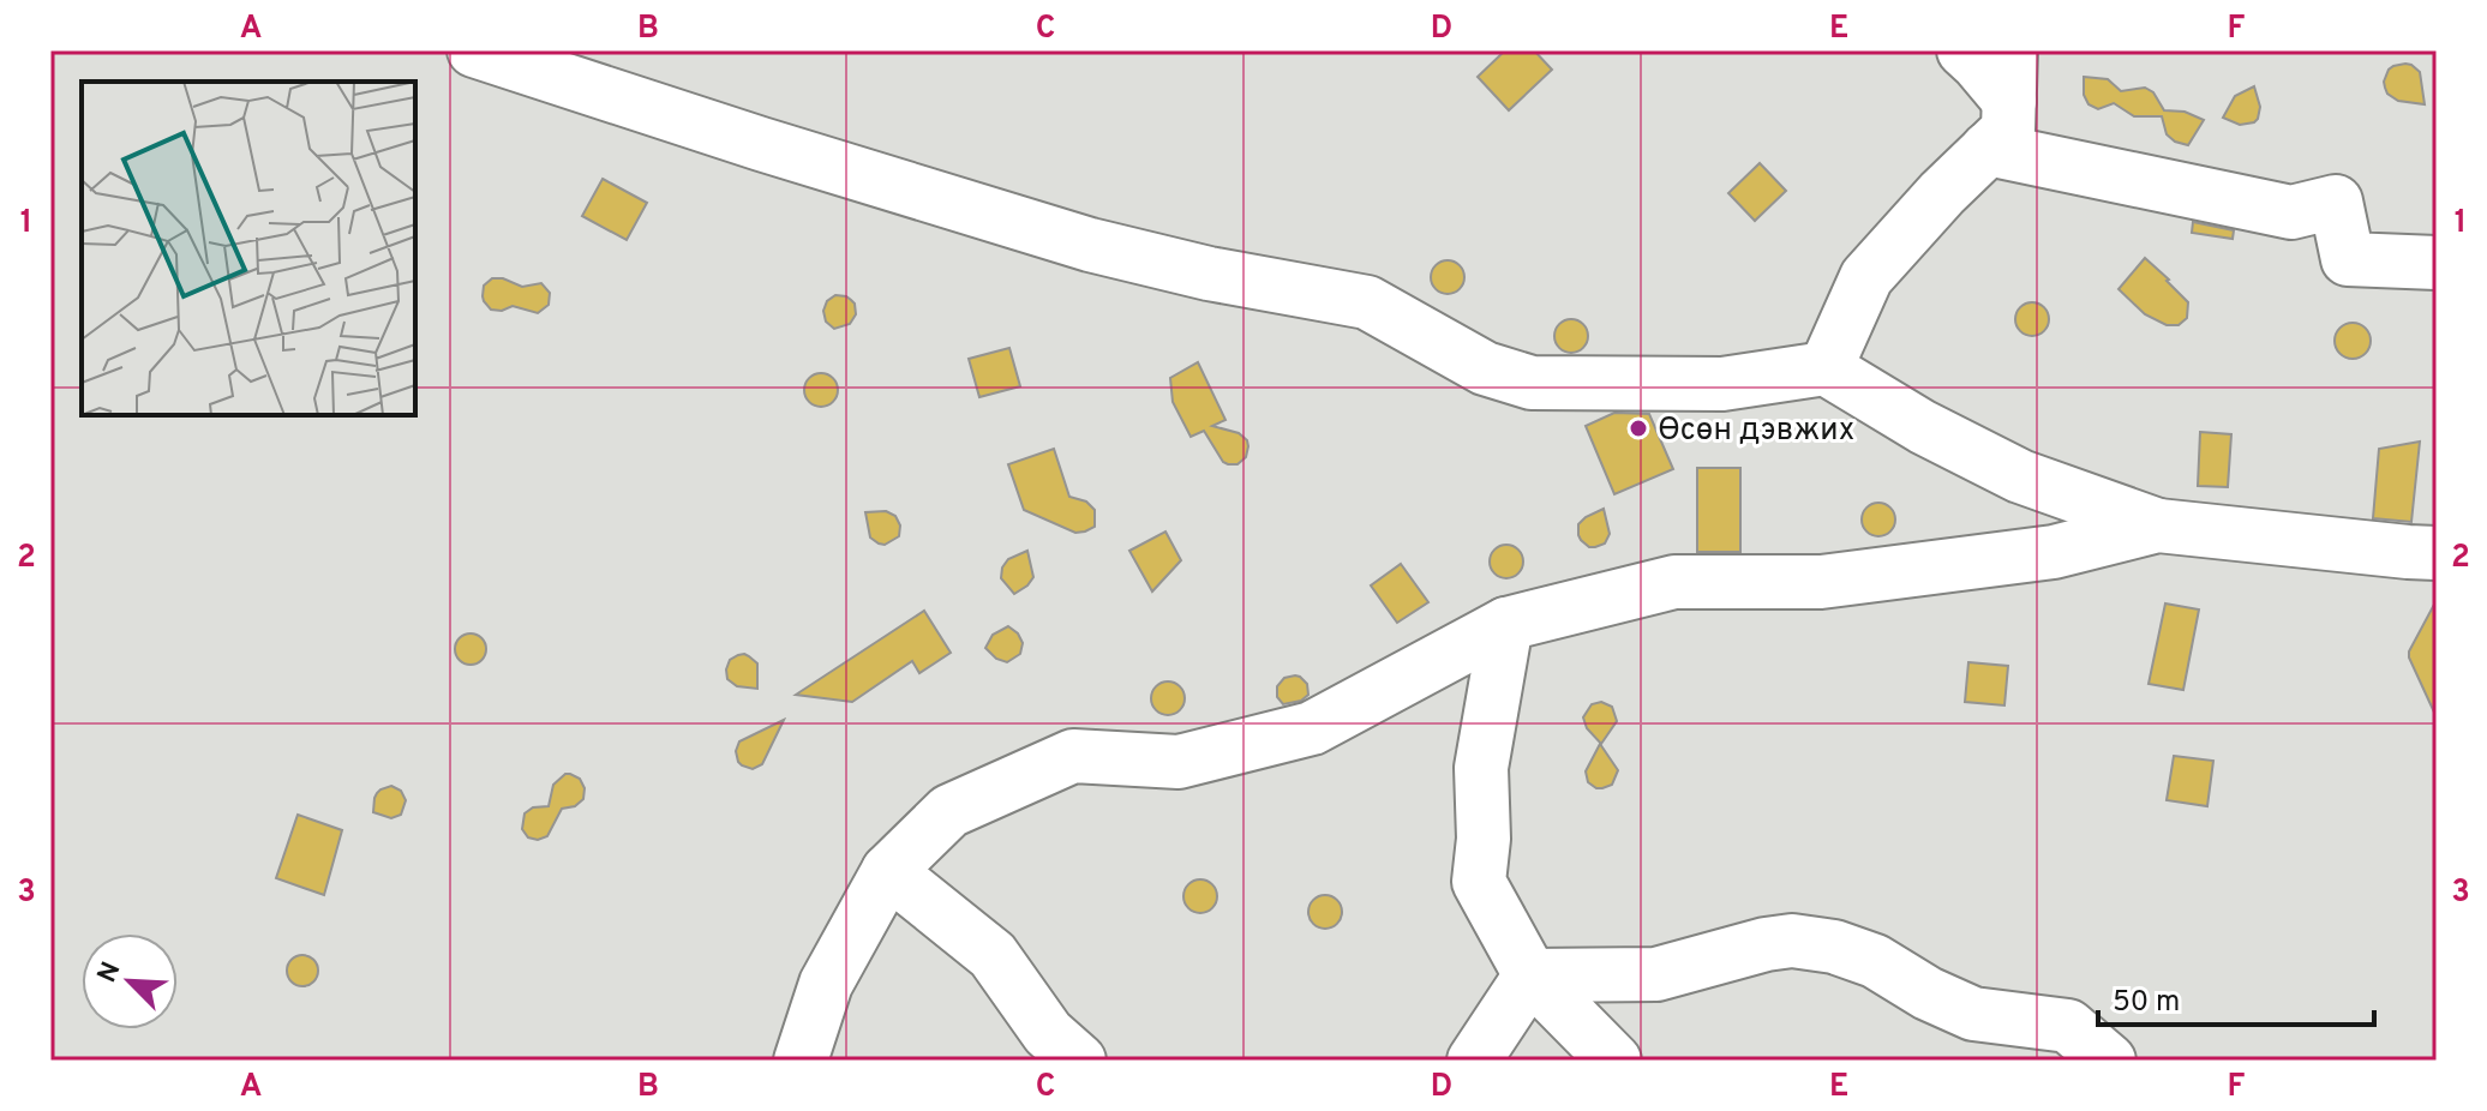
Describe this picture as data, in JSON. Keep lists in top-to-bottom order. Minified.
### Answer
{"places":["Өсөн дэвжих"],"scale_bar":"50 m","north":"top left","grid":{"columns":["A","B","C","D","E","F"],"rows":["1","2","3"]}}
